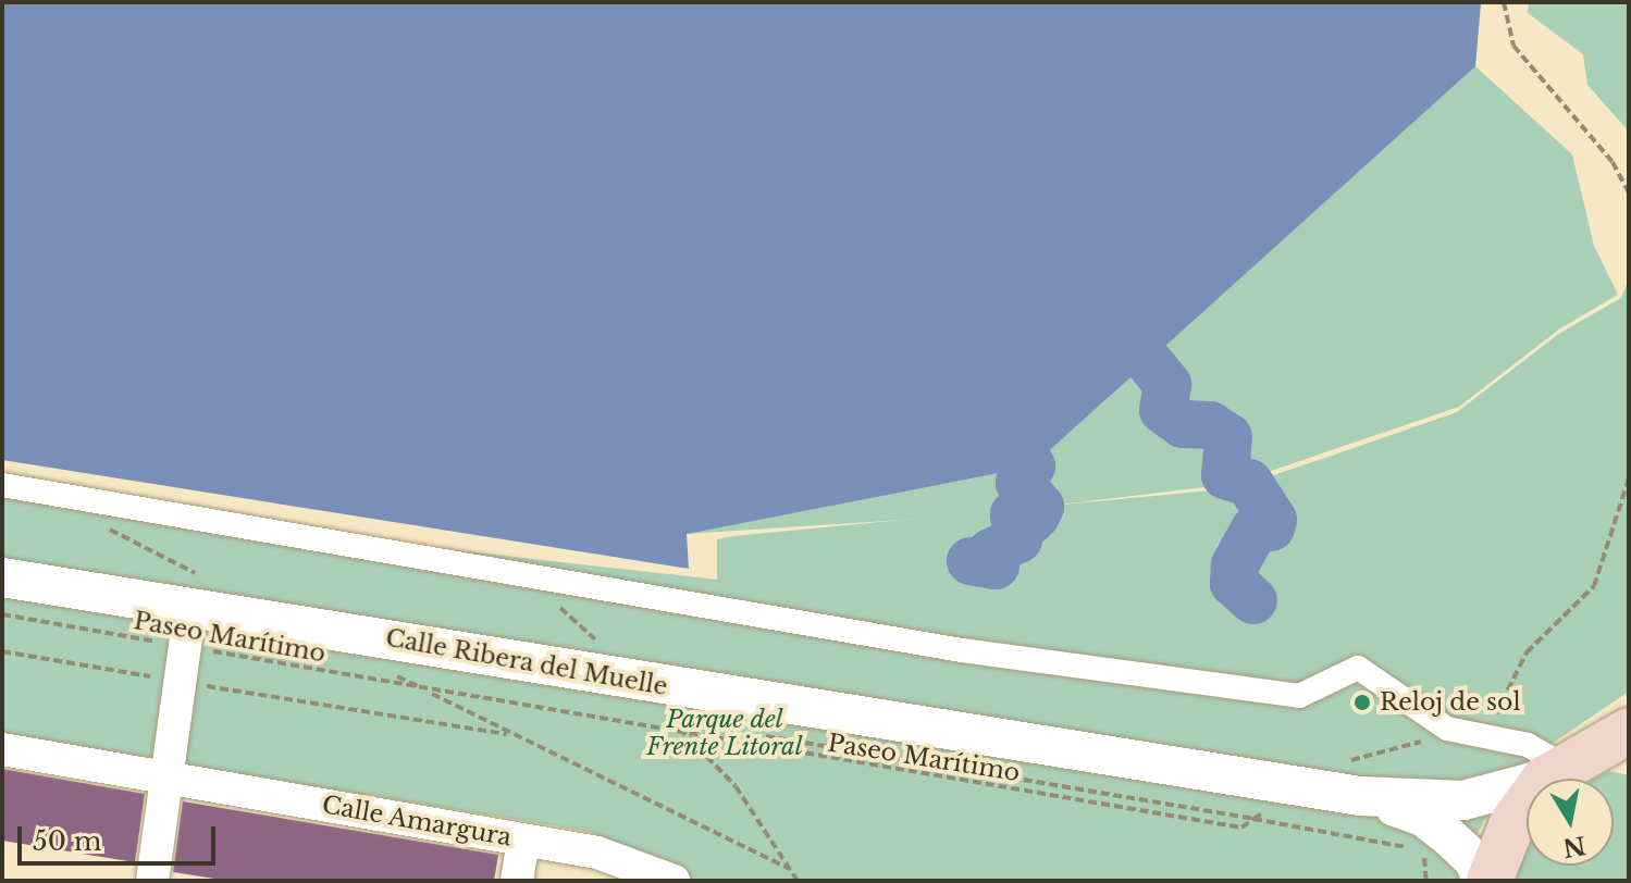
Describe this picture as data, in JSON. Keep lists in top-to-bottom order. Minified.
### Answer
{"streets":{"street":["Calle Ribera del Muelle","Calle Amargura"],"path":["Paseo Marítimo"]},"parks":["Parque del Frente Litoral"],"places":["Reloj de sol"],"scale_bar":"50 m","north":"bottom"}
